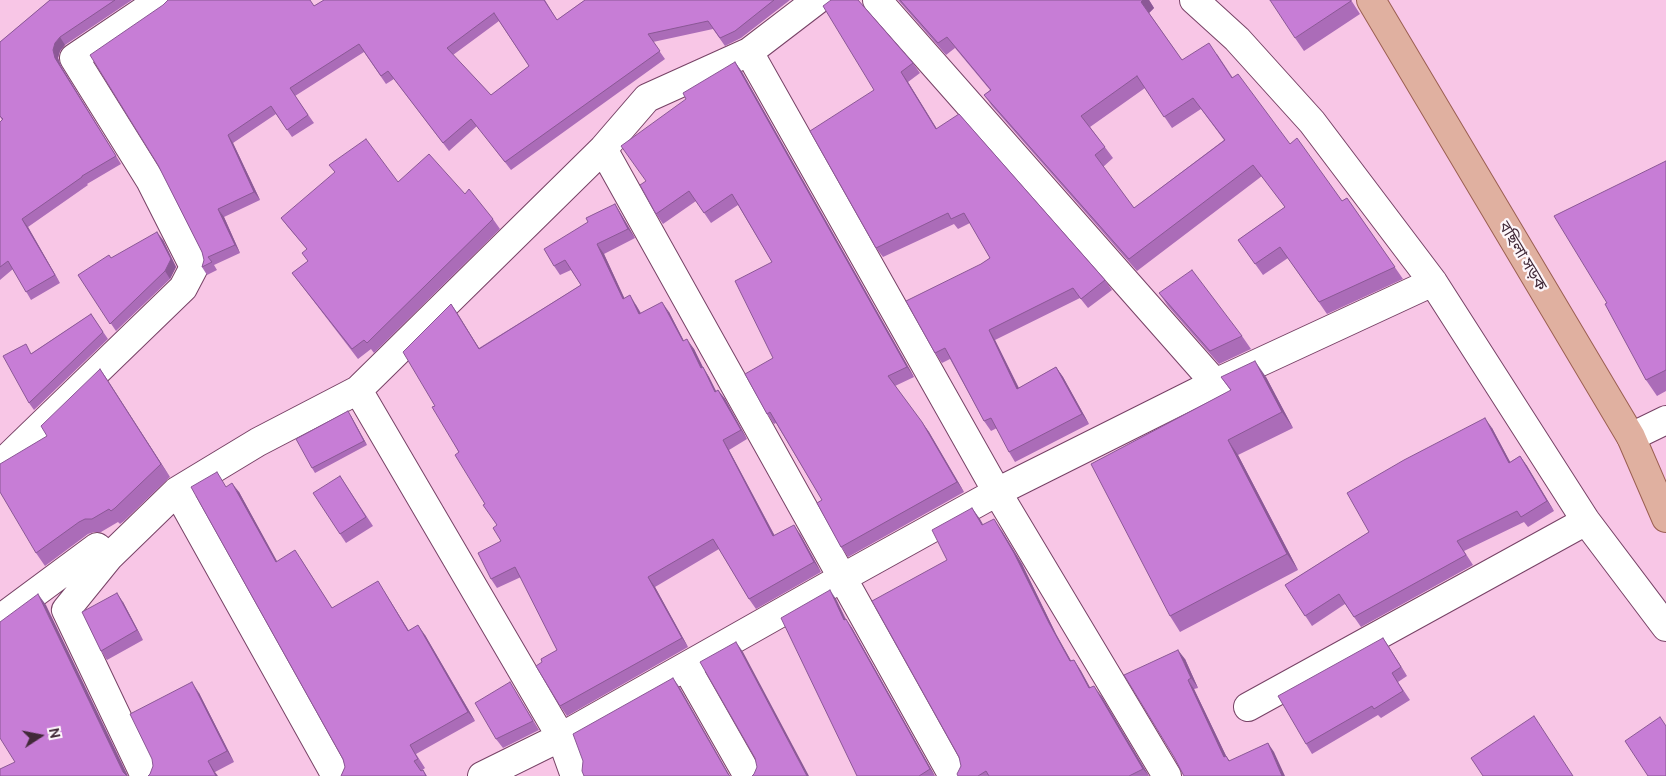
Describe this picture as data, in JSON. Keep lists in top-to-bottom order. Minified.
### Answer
{"streets":{"main road":["বছিলা সড়ক"]},"north":"right"}
